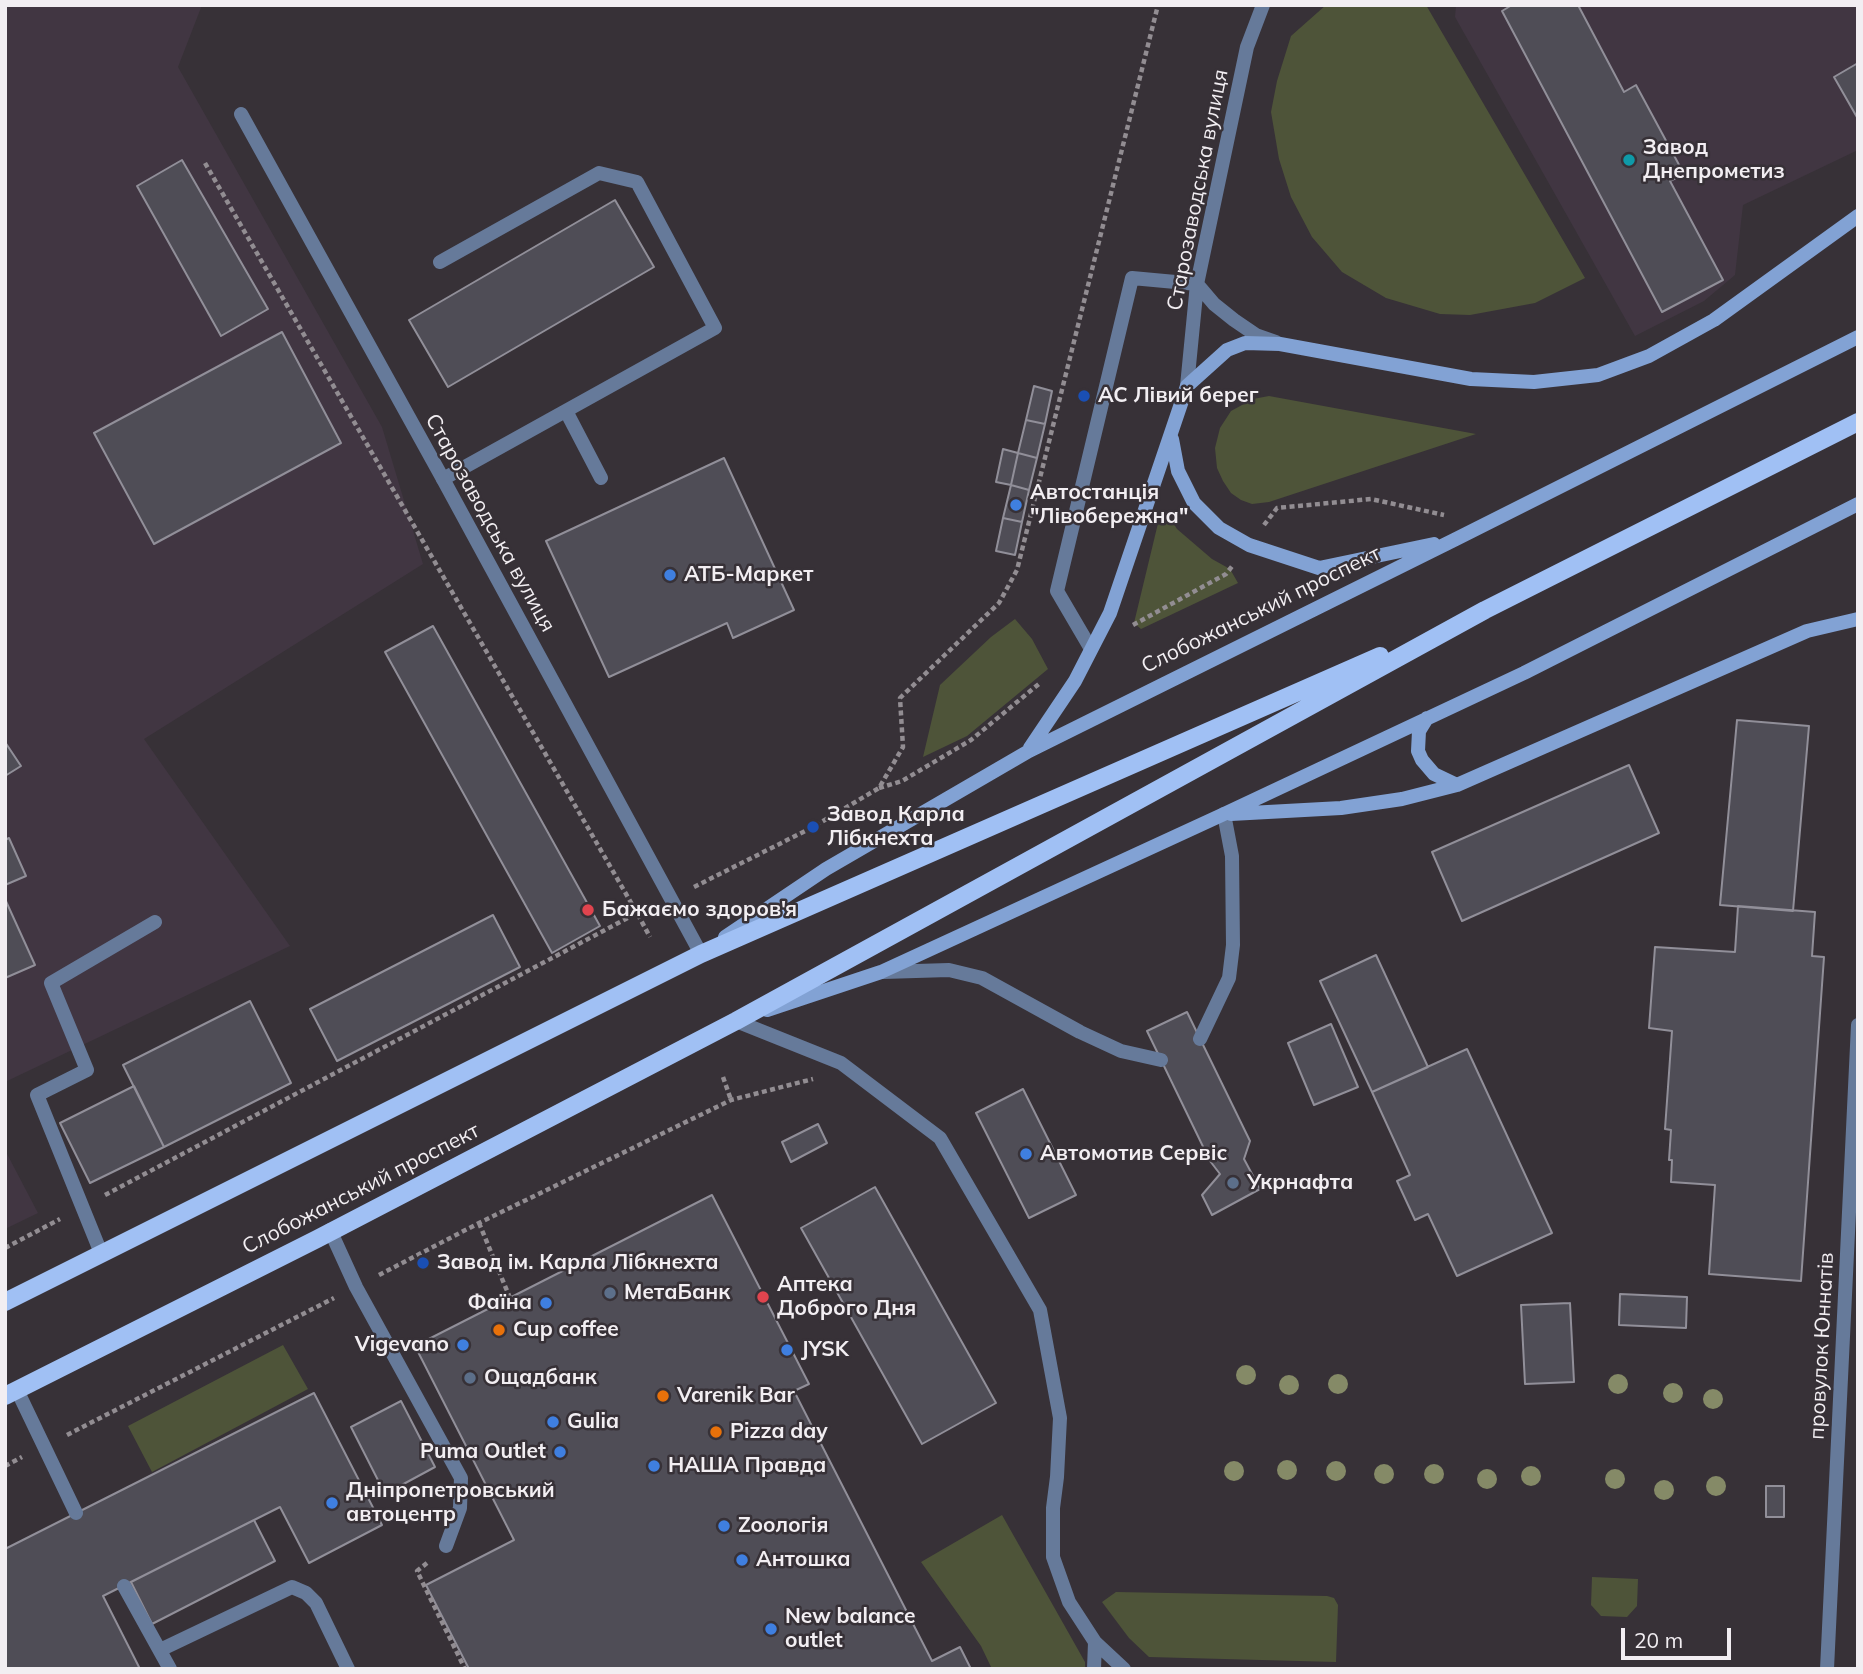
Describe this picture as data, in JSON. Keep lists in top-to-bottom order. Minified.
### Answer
{"streets":{"main road":["Слобожанський проспект"],"street":["Старозаводська вулиця","провулок Юннатів"]},"crossings":[["Старозаводська вулиця","Слобожанський проспект"]],"places":["Завод Днепрометиз","АС Лівий берег","Автостанція \"Лівобережна\"","АТБ-Маркет","Завод Карла Лібкнехта","Бажаємо здоров'я","Автомотив Сервіс","Укрнафта","Завод ім. Карла Лібкнехта","МетаБанк","Аптека Доброго Дня","Фаїна","Cup coffee","Vigevano","JYSK","Ощадбанк","Varenik Bar","Gulia","Pizza day","Puma Outlet","НАША Правда","Дніпропетровський автоцентр","Zooлогія","Антошка","New balance outlet"],"scale_bar":"20 m"}
